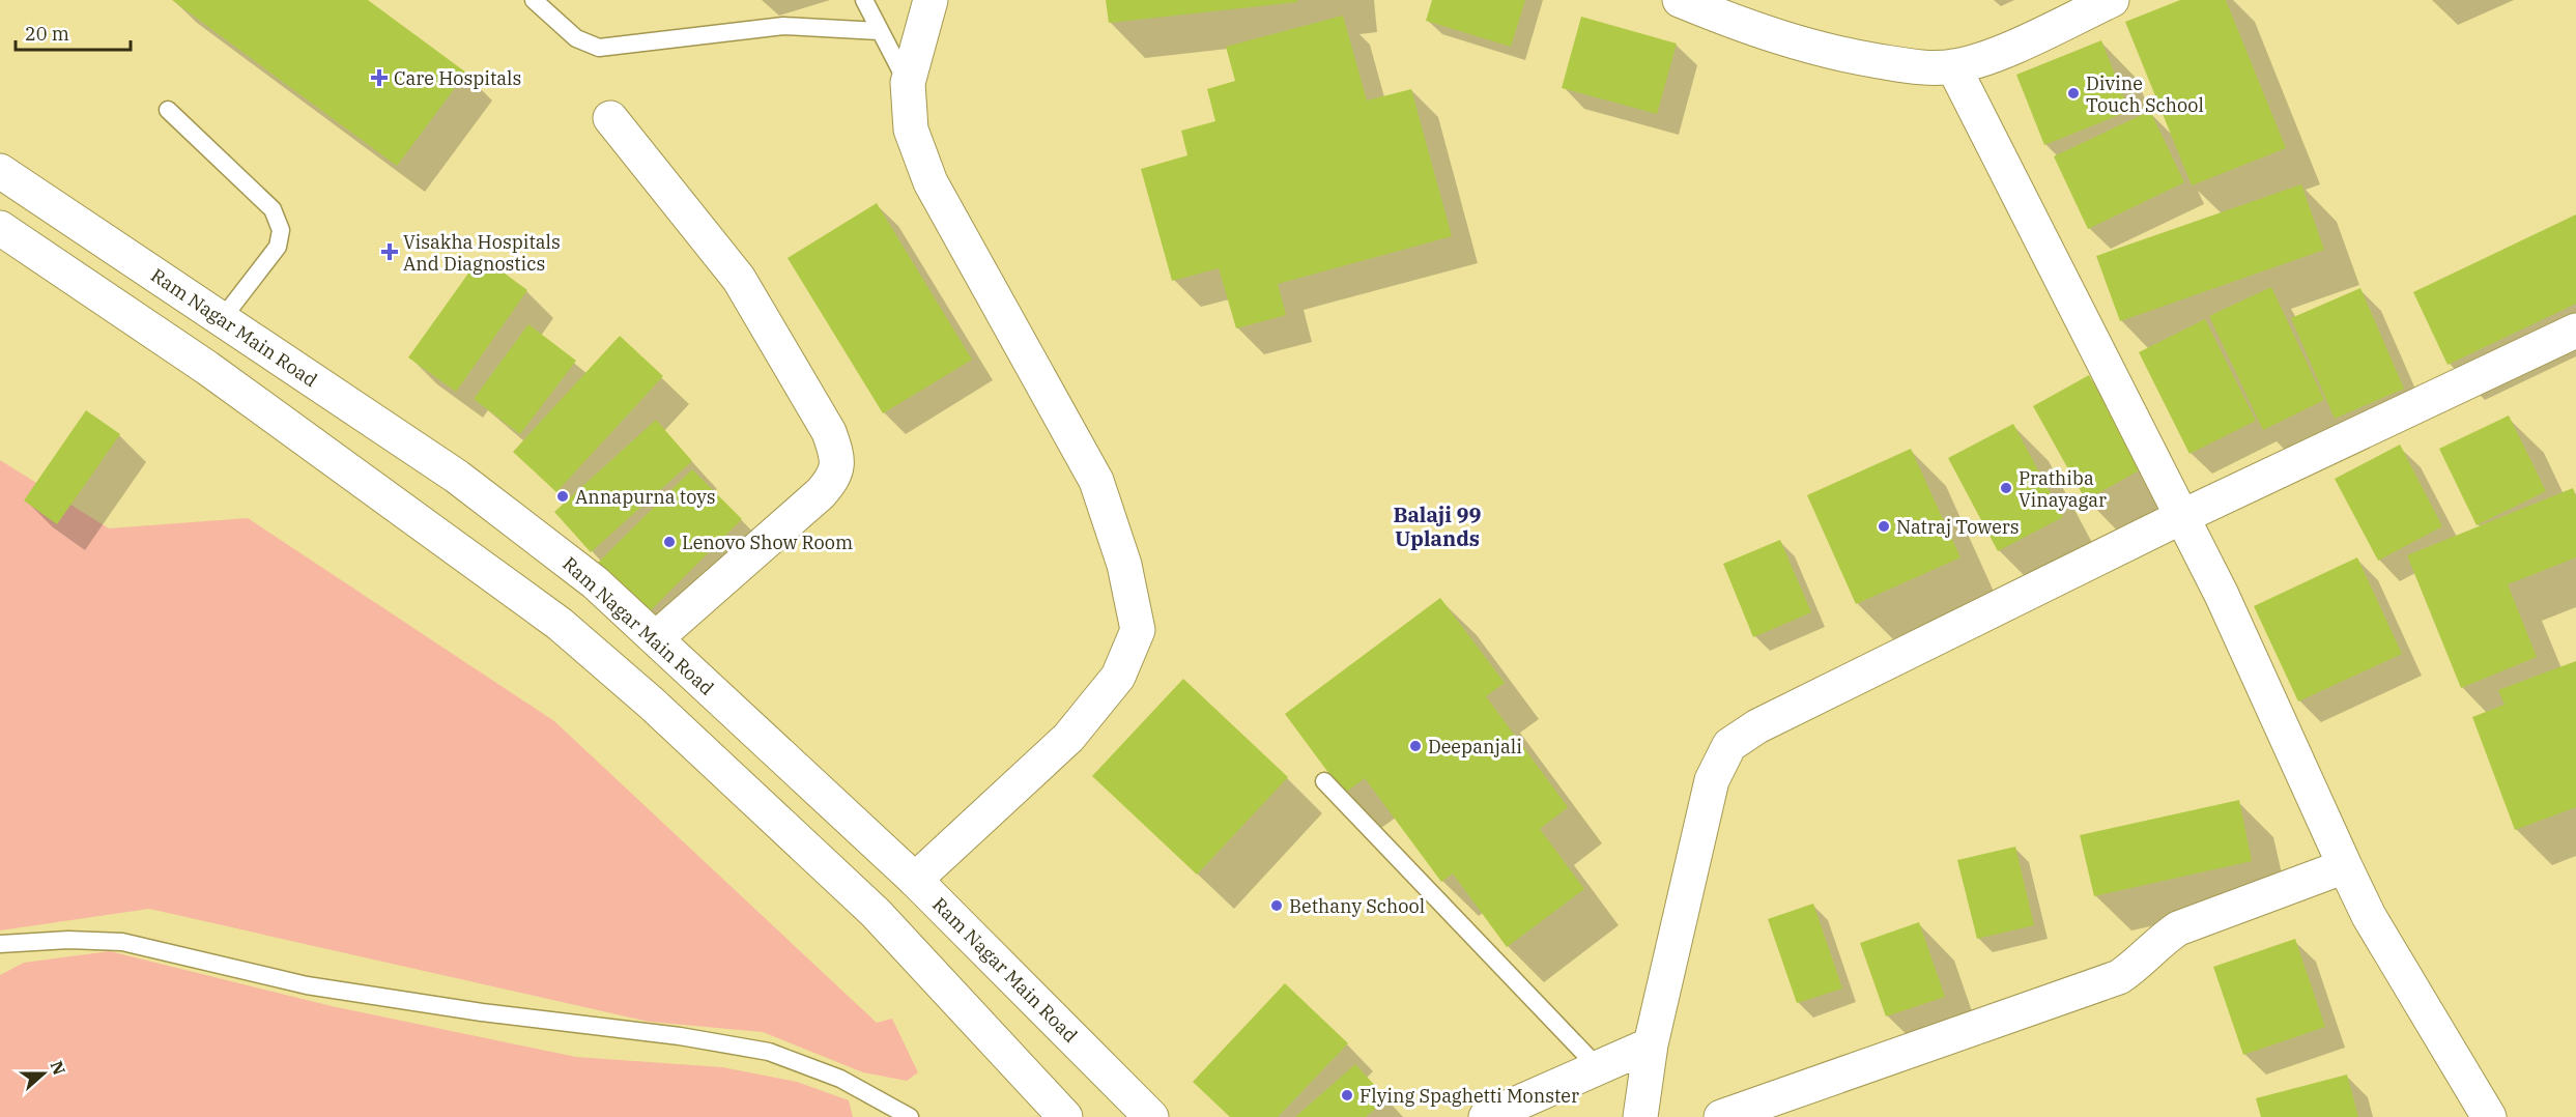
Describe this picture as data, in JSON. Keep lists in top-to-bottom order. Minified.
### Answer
{"streets":{"street":["Ram Nagar Main Road"]},"districts":["Balaji 99 Uplands"],"places":{"health":["Care Hospitals","Visakha Hospitals And Diagnostics"],"other":["Divine Touch School","Prathiba Vinayagar","Annapurna toys","Natraj Towers","Lenovo Show Room","Deepanjali","Bethany School","Flying Spaghetti Monster"]},"scale_bar":"20 m","north":"right"}
